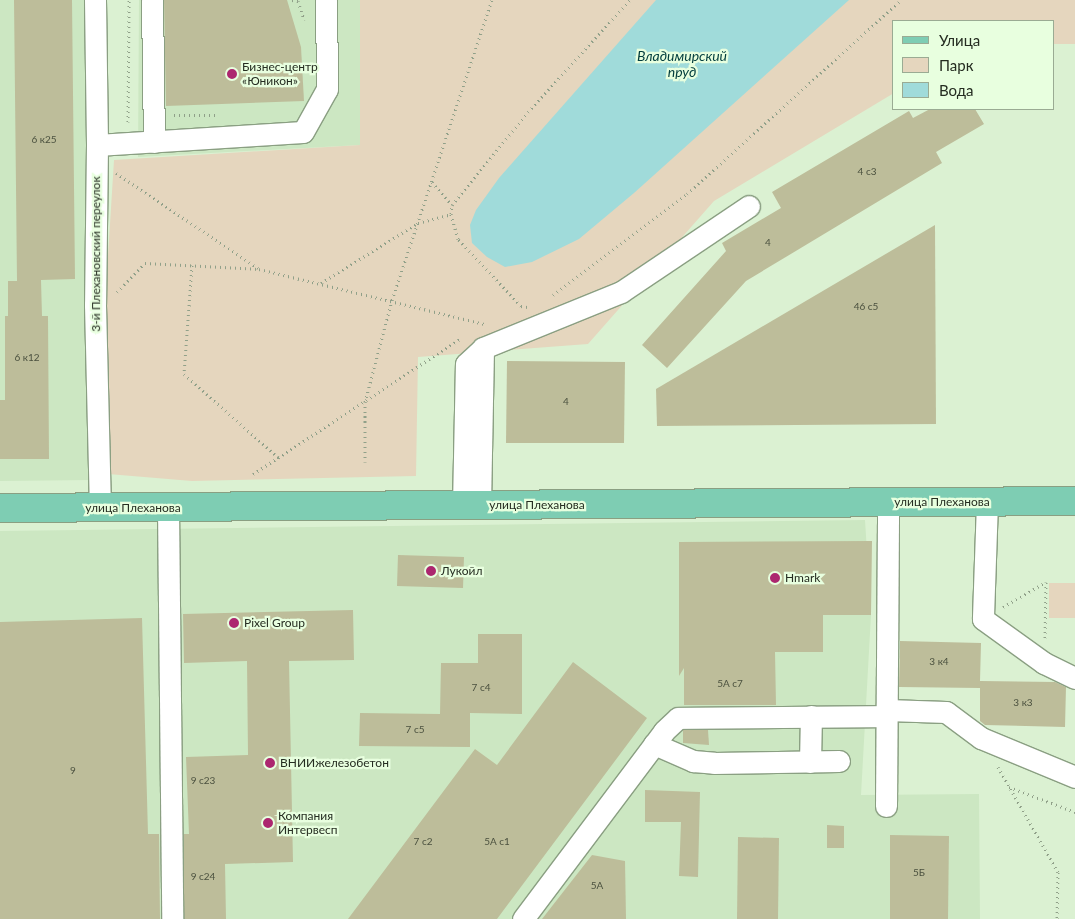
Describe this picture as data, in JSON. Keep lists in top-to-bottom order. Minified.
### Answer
{"streets":{"main road":["улица Плеханова"],"street":["3-й Плехановский переулок"]},"crossings":[["3-й Плехановский переулок","улица Плеханова"]],"water":["Владимирский пруд"],"places":["Бизнес-центр «Юникон»","Лукойл","Hmark","Pixel Group","ВНИИжелезобетон","Компания Интервесп"],"house_numbers":["6 к25","4 с3","4","46 с5","6 к12","4","3 к4","5А с7","7 с4","3 к3","7 с5","9","9 с23","7 с2","5А с1","5Б","9 с24","5А"],"legend":["Улица","Парк","Вода"]}
